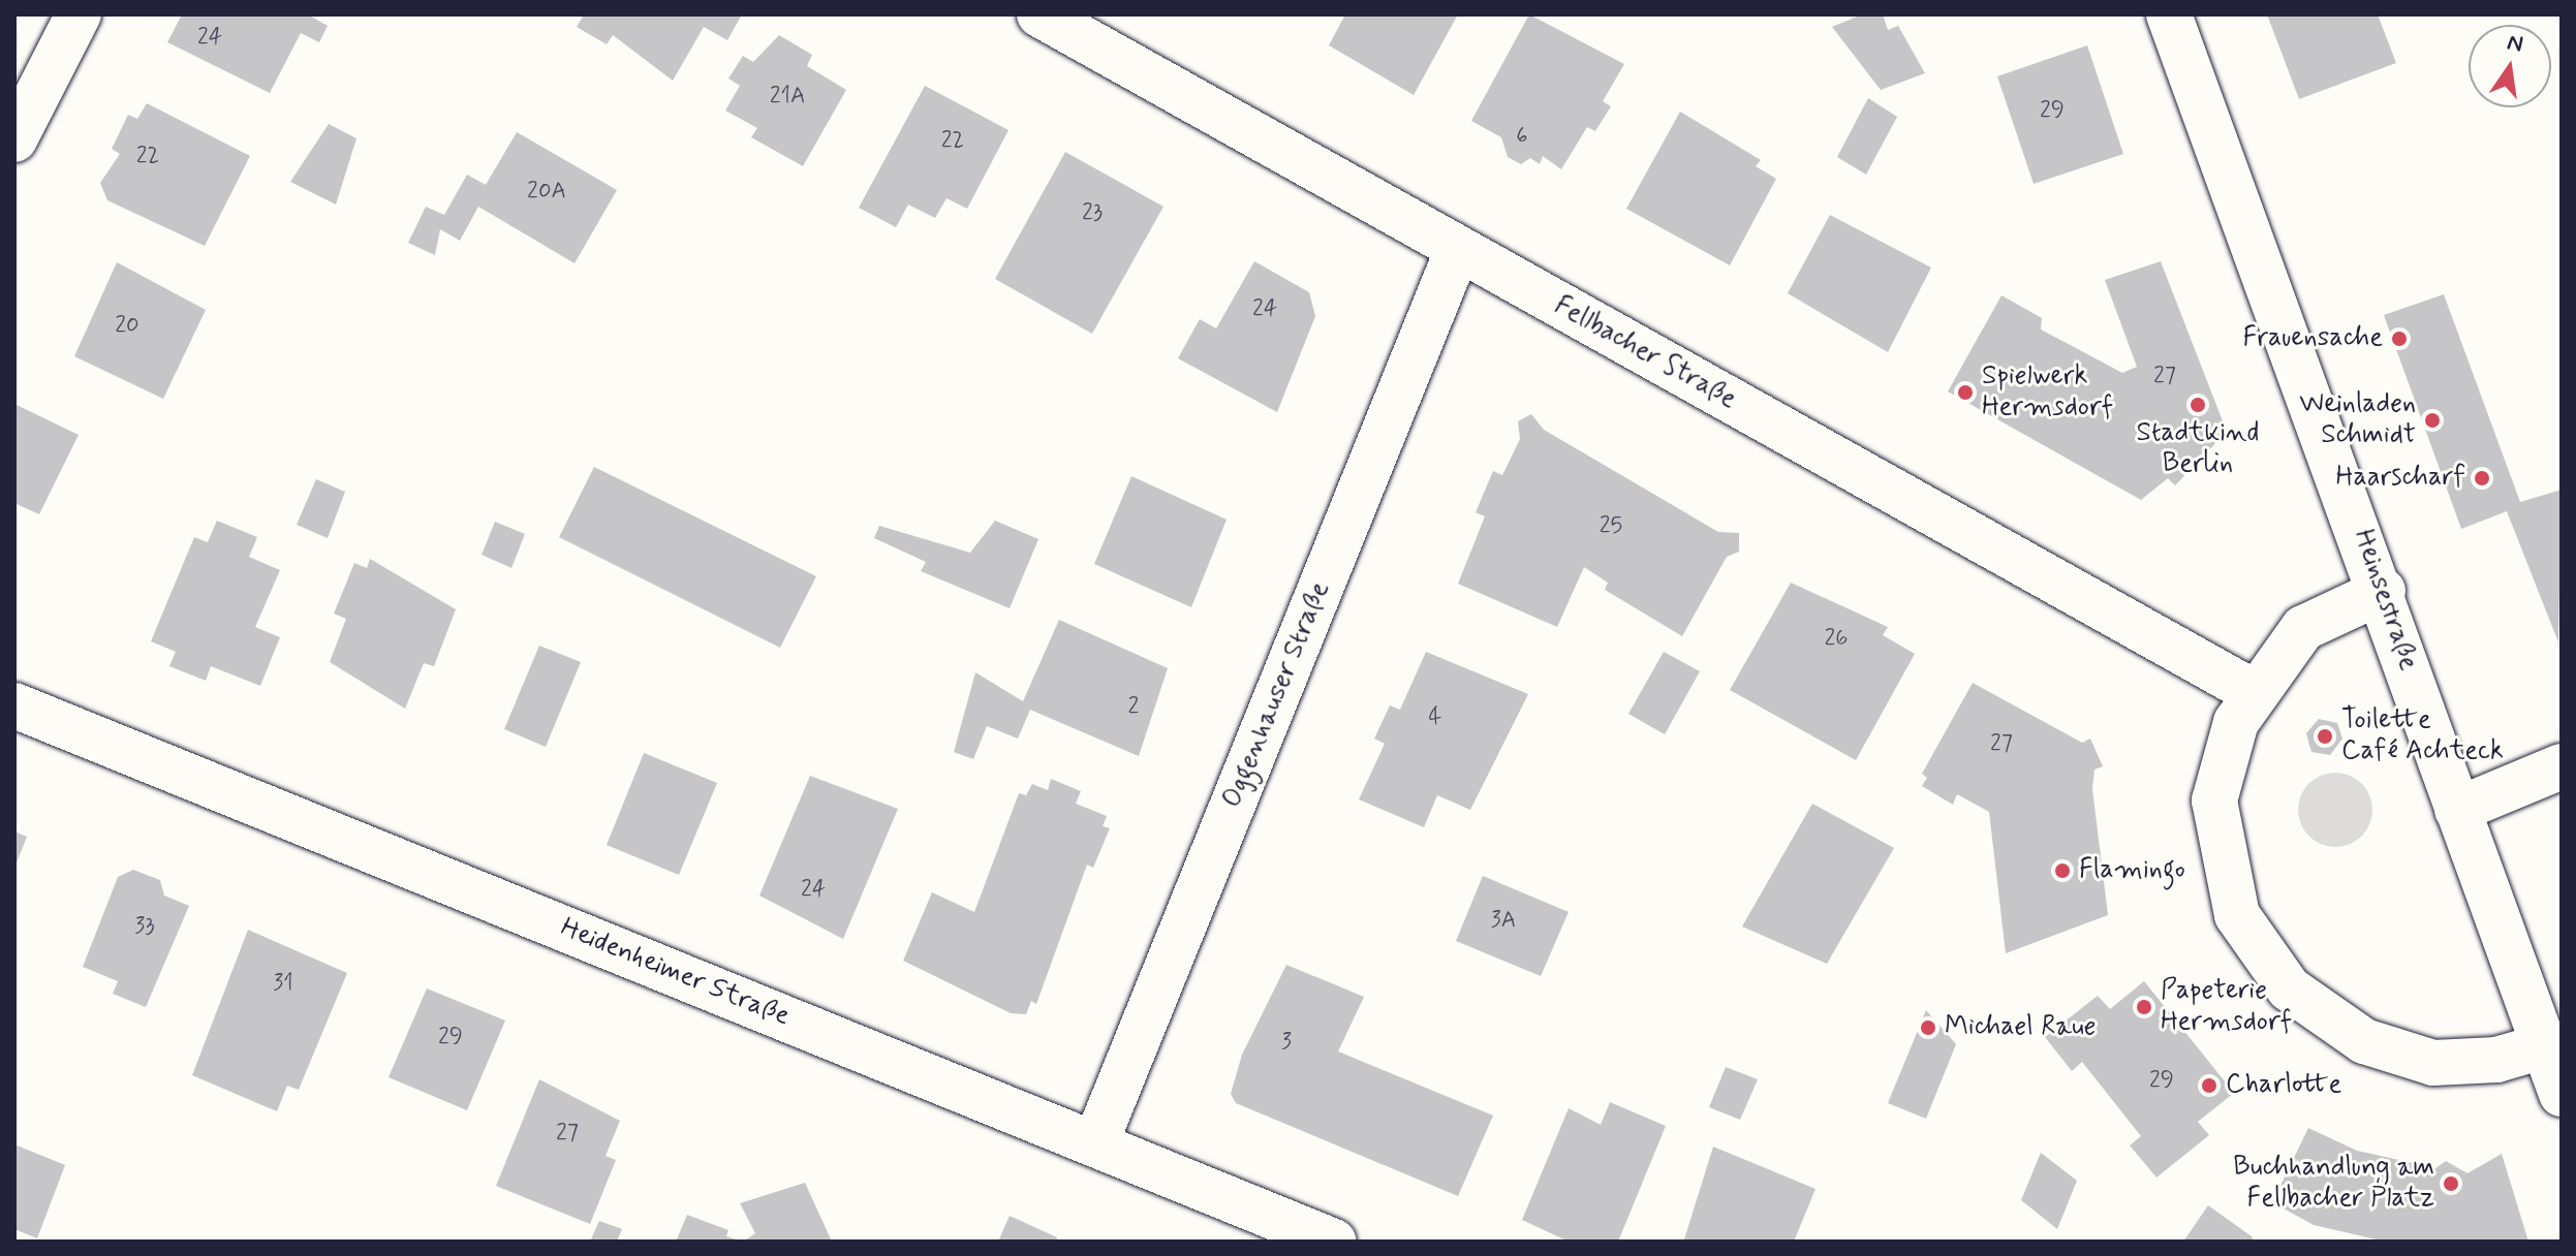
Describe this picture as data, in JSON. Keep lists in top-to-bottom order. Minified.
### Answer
{"streets":{"street":["Fellbacher Straße","Heinsestraße","Oggenhauser Straße","Heidenheimer Straße"]},"crossings":[["Fellbacher Straße","Oggenhauser Straße"],["Oggenhauser Straße","Heidenheimer Straße"]],"places":["Frauensache","Spielwerk Hermsdorf","Stadtkind Berlin","Weinladen Schmidt","Haarscharf","Toilette Café Achteck","Flamingo","Papeterie Hermsdorf","Michael Raue","Charlotte","Buchhandlung am Fellbacher Platz"],"house_numbers":["24","21A","29","6","22","22","20A","23","24","20","27","25","26","2","4","27","24","3A","33","31","29","3","29","27"],"north":"top"}
